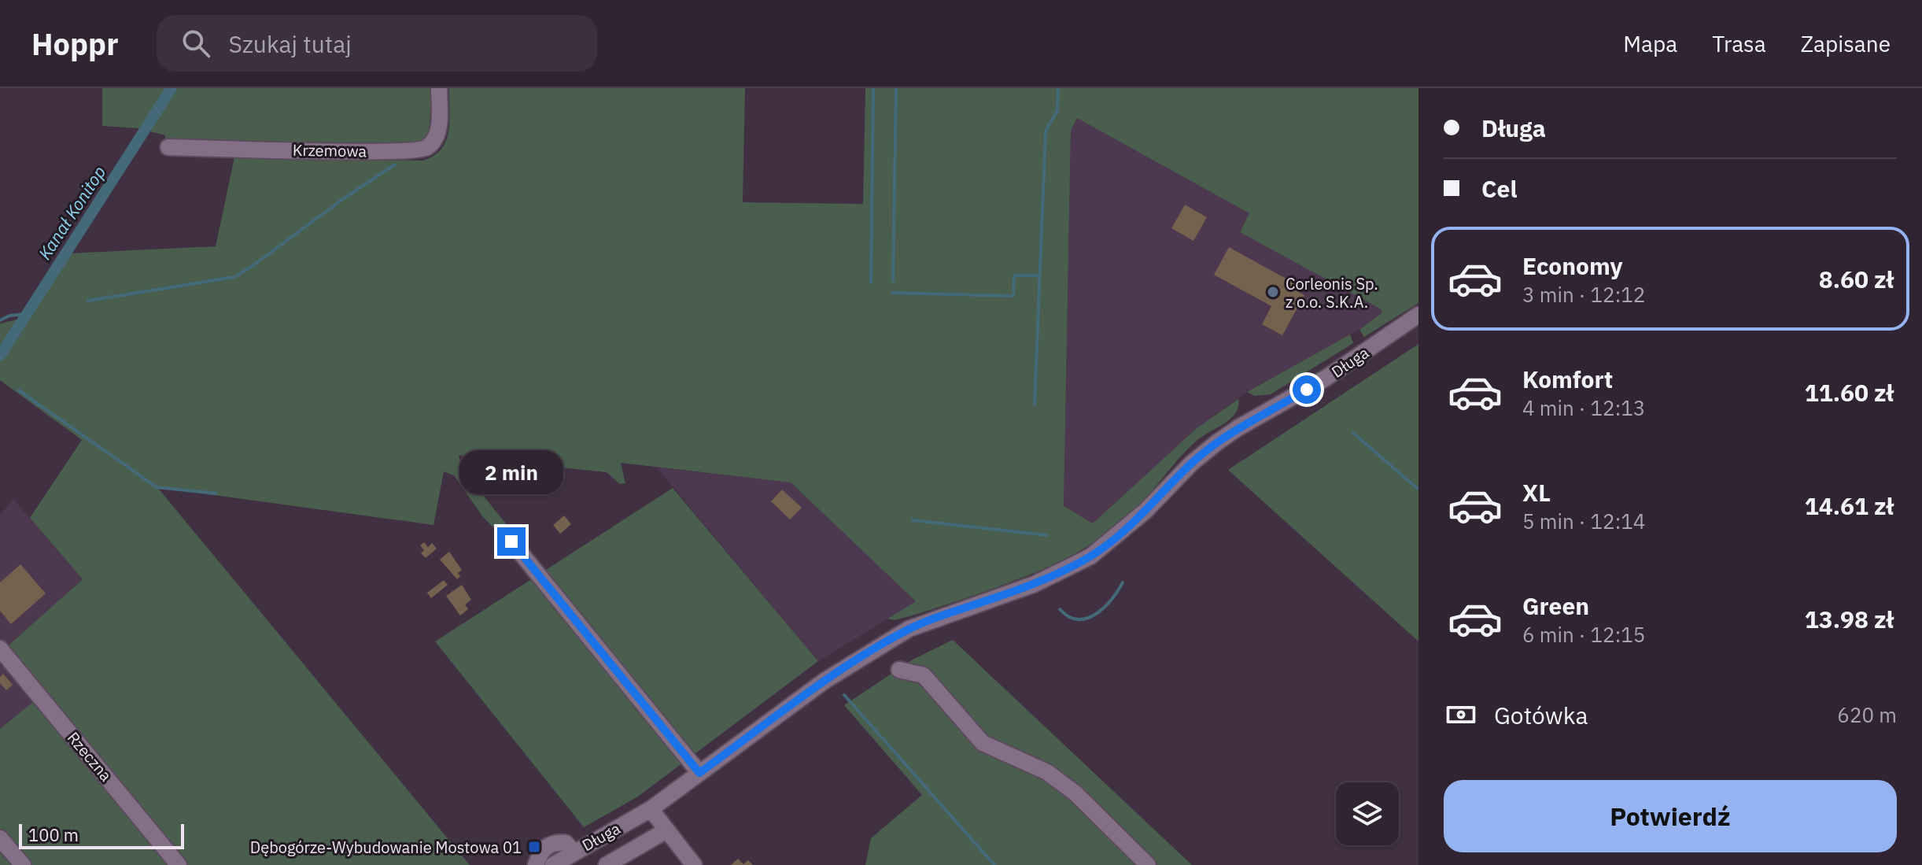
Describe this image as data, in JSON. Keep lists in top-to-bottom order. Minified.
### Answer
{"streets":{"street":["Krzemowa","Długa","Rzeczna"]},"water":["Kanał Konitop"],"places":{"other":["Corleonis Sp. z o.o. S.K.A."],"transit":["Dębogórze-Wybudowanie Mostowa 01"]},"scale_bar":"100 m","page":{"header":"Hoppr","search":"Szukaj tutaj","nav":["Mapa","Trasa","Zapisane"],"banner":["Długa","Cel"],"list":[{"name":"Economy","note":"3 min · 12:12","value":"8.60 zł"},{"name":"Komfort","note":"4 min · 12:13","value":"11.60 zł"},{"name":"XL","note":"5 min · 12:14","value":"14.61 zł"},{"name":"Green","note":"6 min · 12:15","value":"13.98 zł"}],"bubble":"2 min","pay":["Gotówka","620 m"],"buttons":"Potwierdź","scale":"100 m"}}
